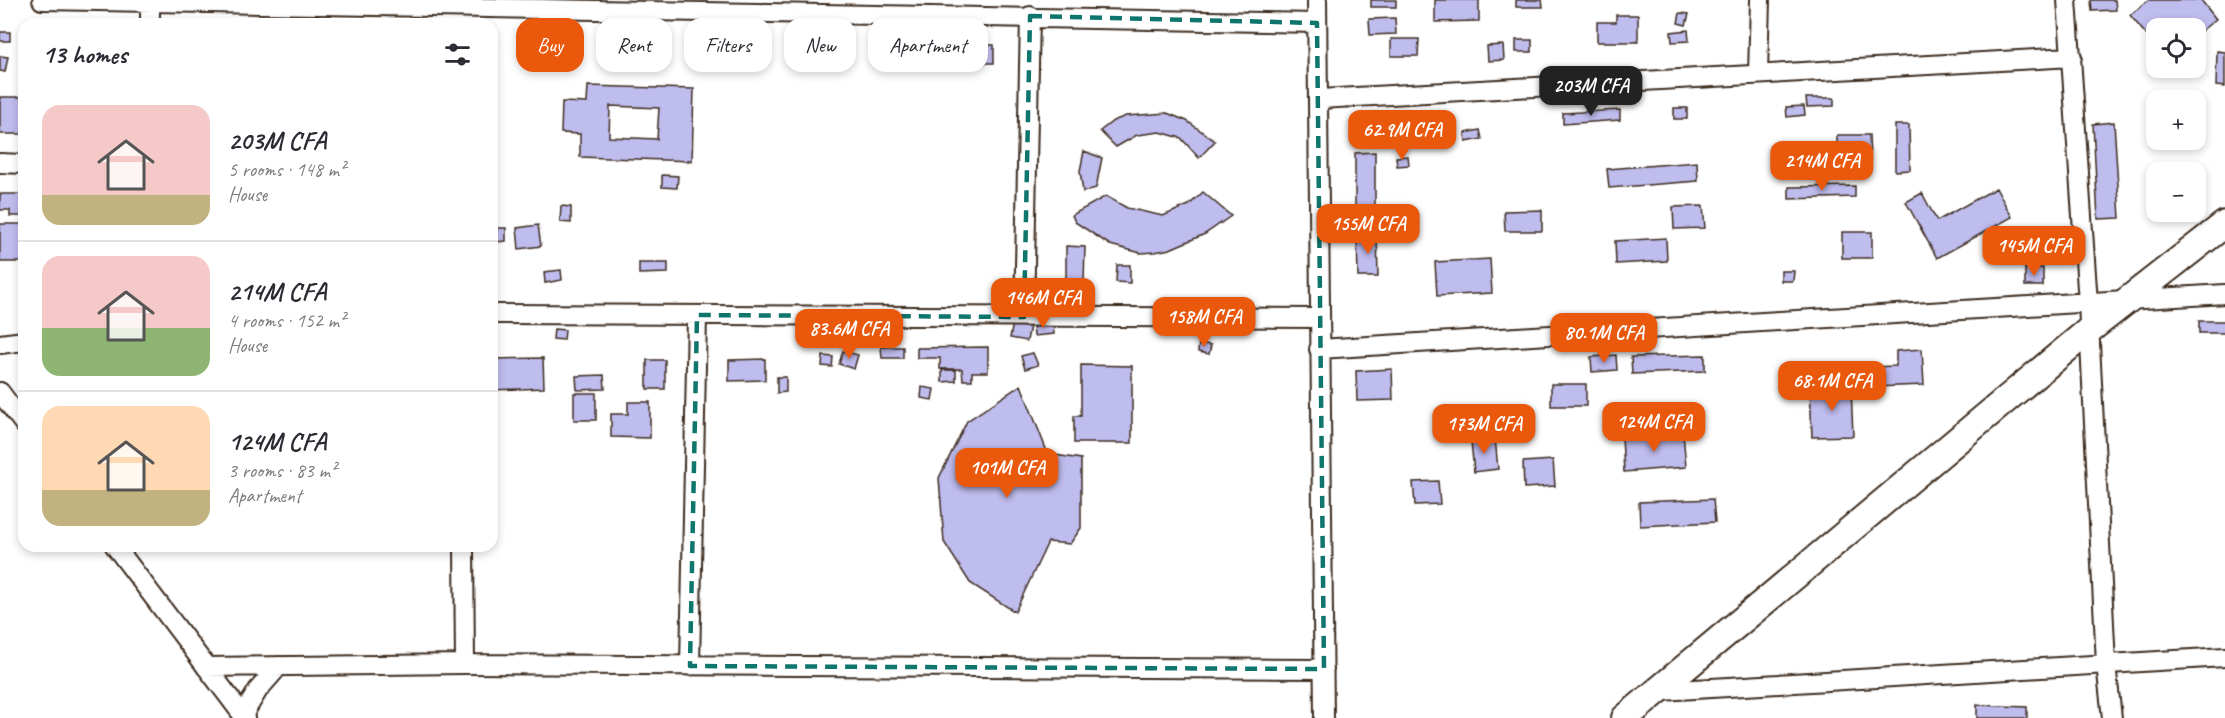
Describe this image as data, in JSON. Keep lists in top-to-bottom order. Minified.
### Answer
{"page":{"map_buttons":["+","−"],"chip":["Buy","Rent","Filters","New","Apartment"],"heading":"13 homes","price":["203M CFA","62.9M CFA","214M CFA","155M CFA","145M CFA","146M CFA","158M CFA","83.6M CFA","80.1M CFA","68.1M CFA","124M CFA","173M CFA","101M CFA"],"list":[{"name":"203M CFA","note":"5 rooms · 148 m² · House"},{"name":"214M CFA","note":"4 rooms · 152 m² · House"},{"name":"124M CFA","note":"3 rooms · 83 m² · Apartment"}]}}
